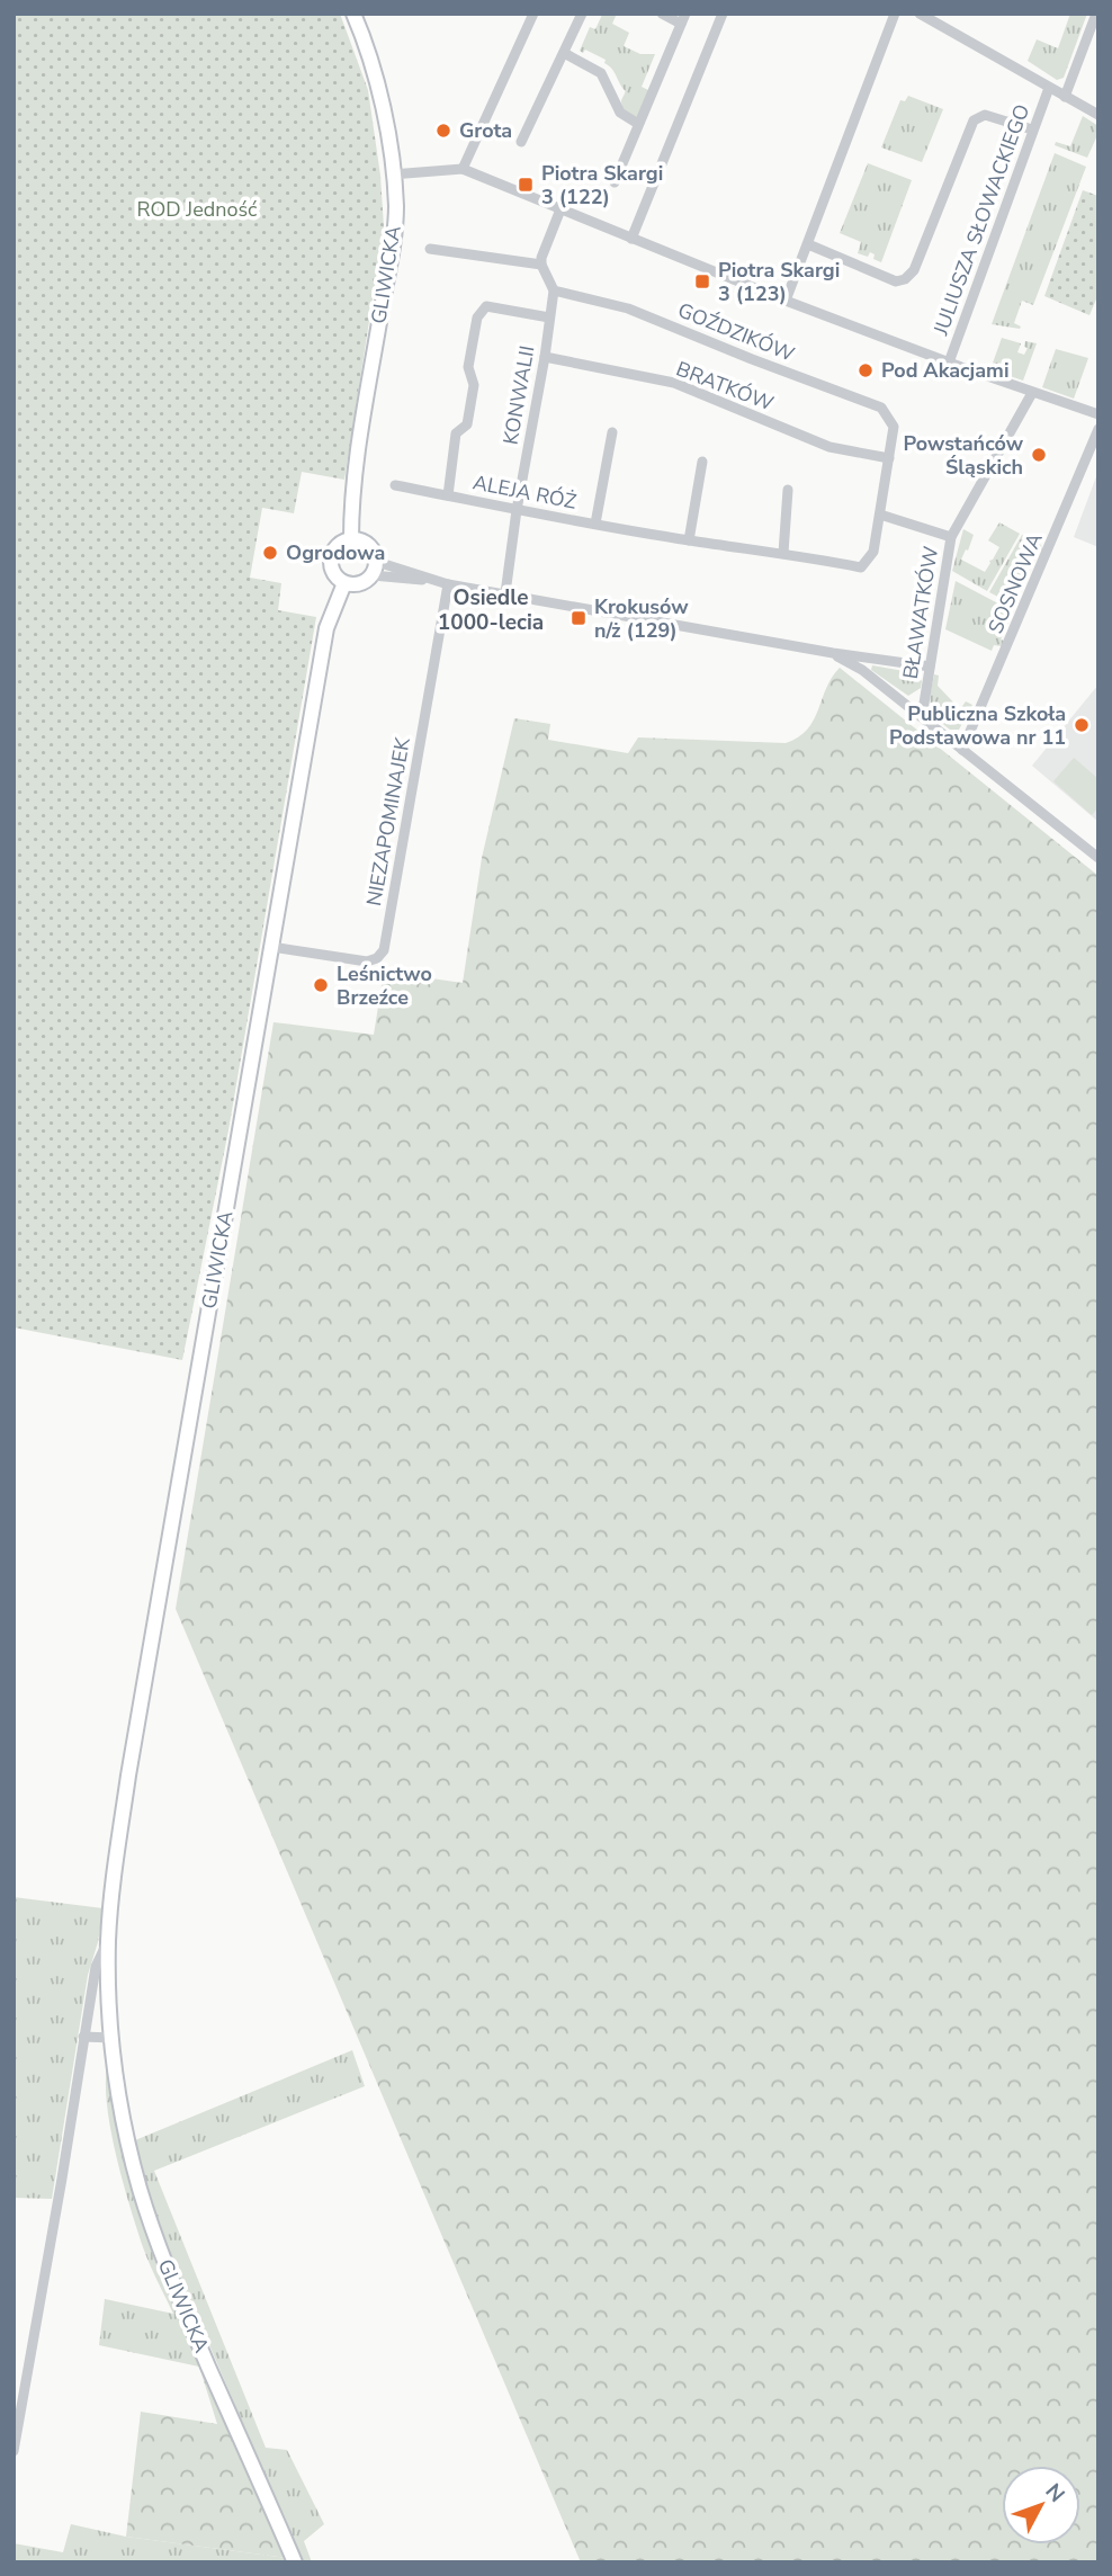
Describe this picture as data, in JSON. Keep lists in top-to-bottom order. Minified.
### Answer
{"streets":{"main road":["GLIWICKA"],"street":["JULIUSZA SŁOWACKIEGO","GOŹDZIKÓW","BRATKÓW","KONWALII","ALEJA RÓŻ","SOSNOWA","BŁAWATKÓW","NIEZAPOMINAJEK"]},"crossings":[["GLIWICKA","NIEZAPOMINAJEK"],["GOŹDZIKÓW","KONWALII"],["GOŹDZIKÓW","ALEJA RÓŻ"],["BRATKÓW","KONWALII"],["BRATKÓW","ALEJA RÓŻ"],["KONWALII","ALEJA RÓŻ"]],"districts":["Osiedle 1000-lecia"],"parks":["ROD Jedność"],"places":{"other":["Grota","Pod Akacjami","Powstańców Śląskich","Ogrodowa","Publiczna Szkoła Podstawowa nr 11","Leśnictwo Brzeźce"],"transit":["Piotra Skargi 3 (122)","Piotra Skargi 3 (123)","Krokusów n/ż (129)"]},"north":"top right"}
